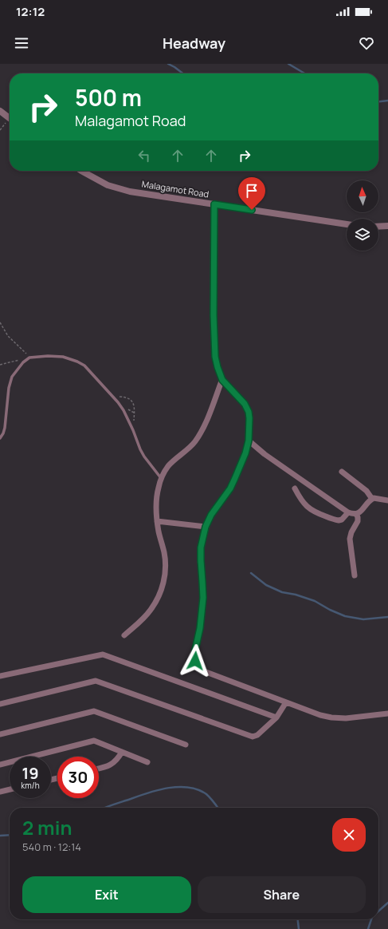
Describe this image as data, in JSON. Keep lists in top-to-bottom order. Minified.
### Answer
{"streets":{"street":["Malagamot Road"]},"north":"top","page":{"status":"12:12","header":"Headway","turn":["500 m","Malagamot Road"],"speed":"19 km/h","limit":"30","heading":["2 min","540 m · 12:14"],"buttons":["Exit","Share"]}}
